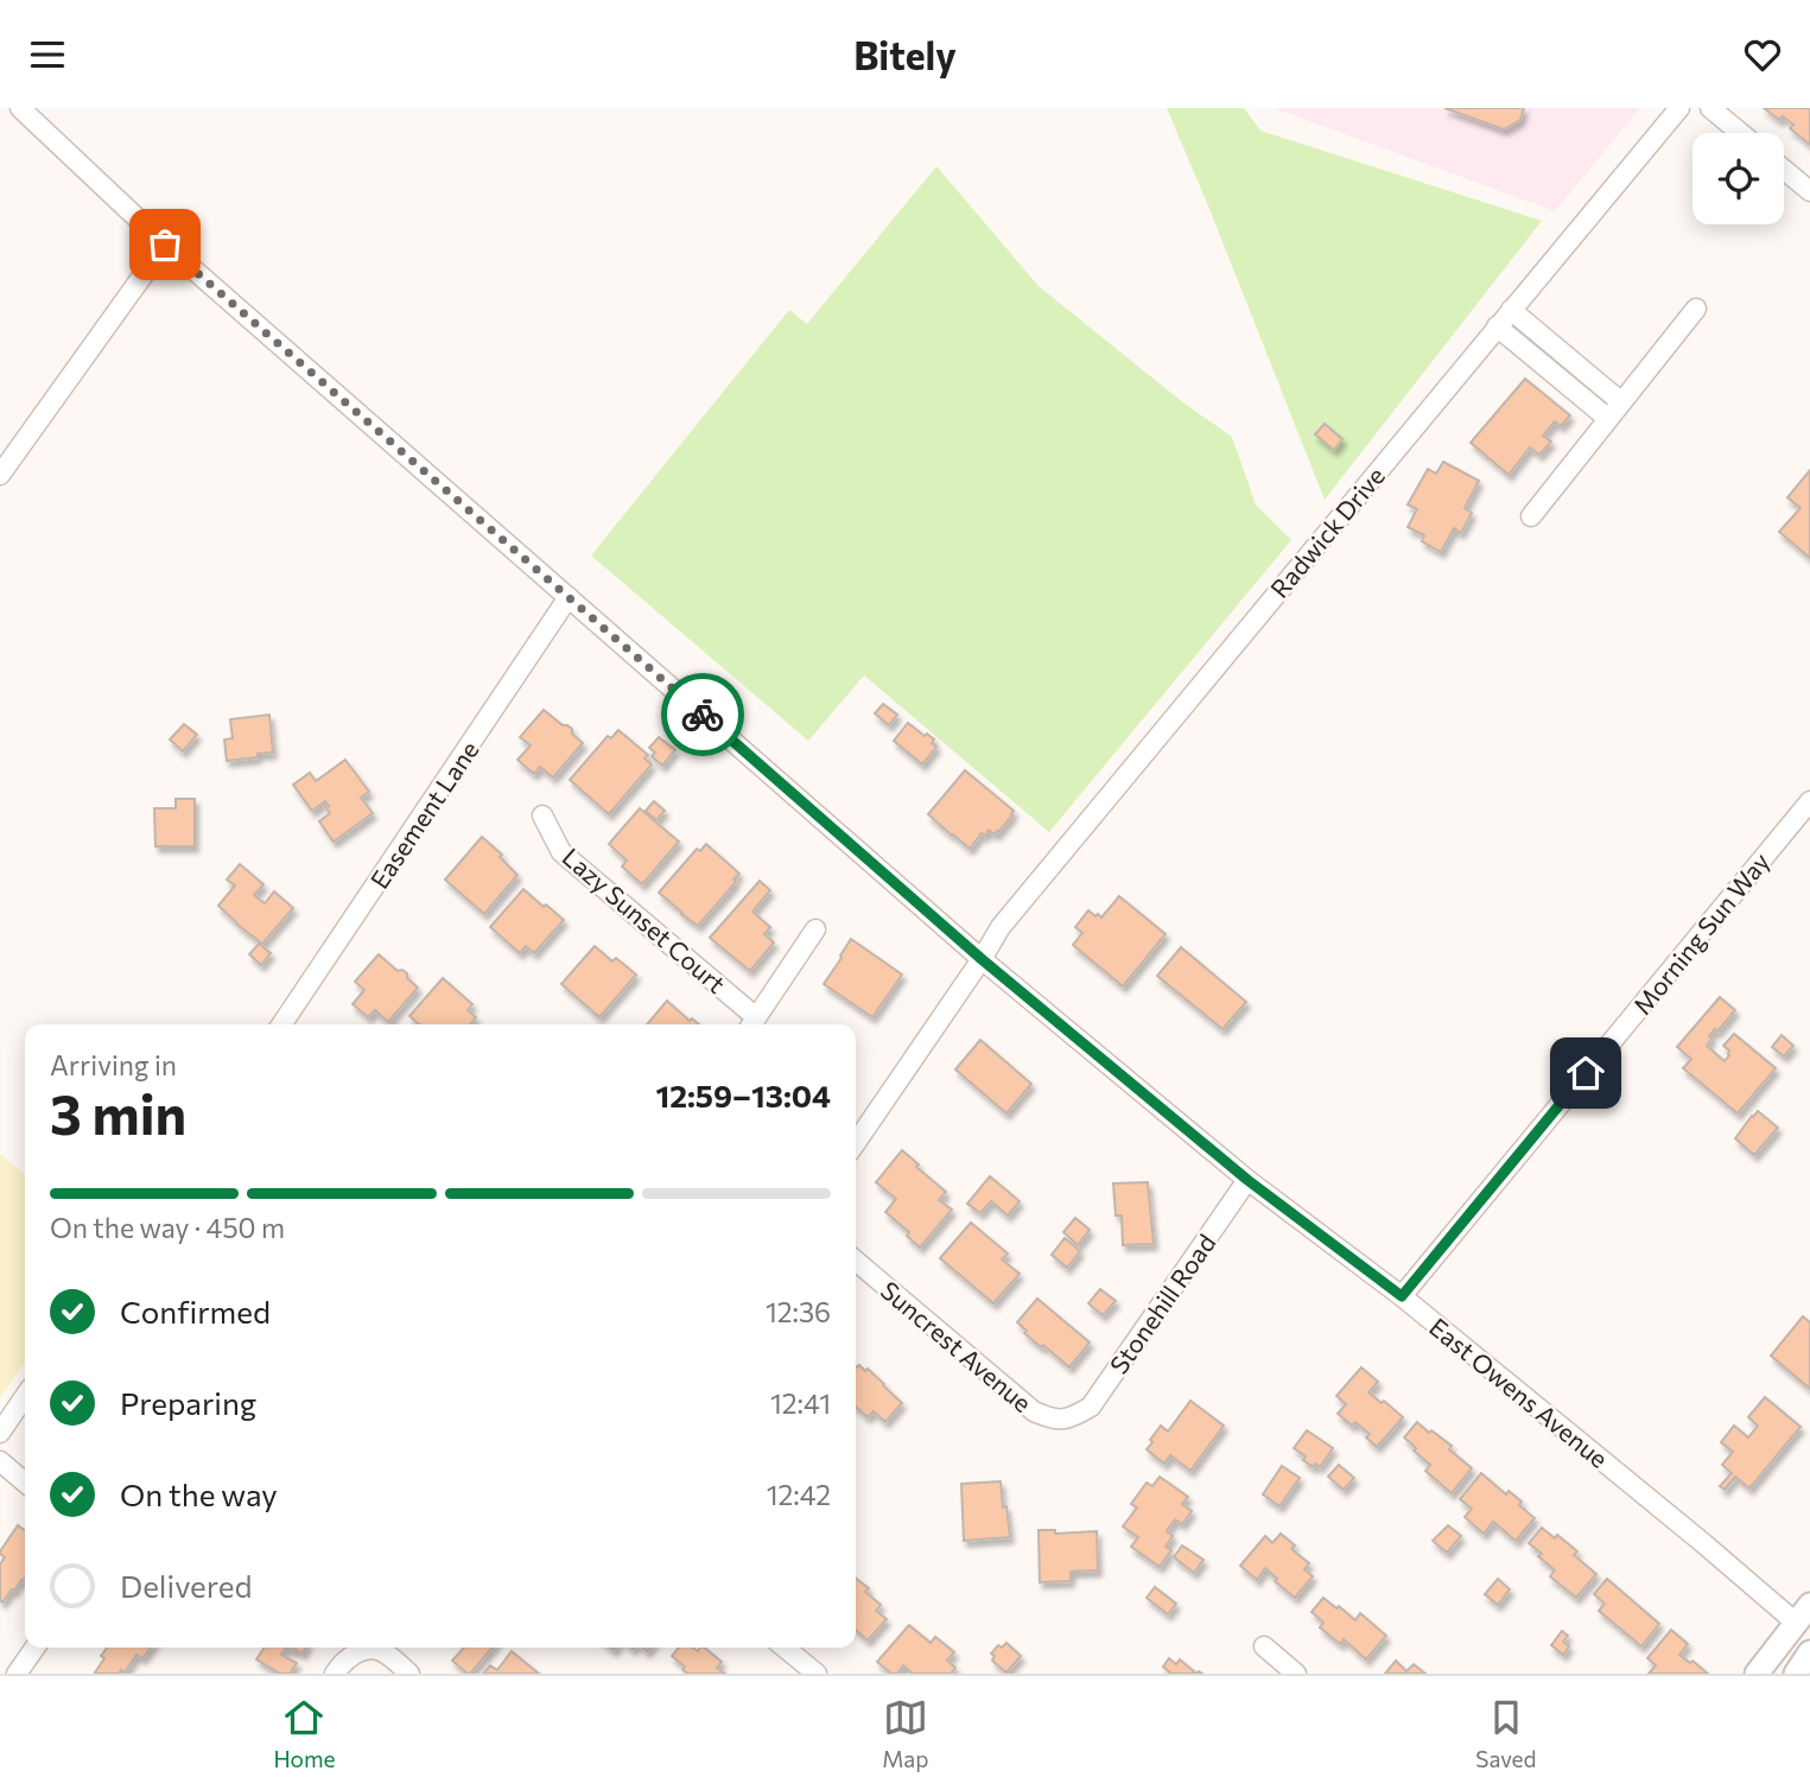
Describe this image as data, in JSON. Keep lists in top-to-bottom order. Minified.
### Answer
{"streets":{"street":["Radwick Drive","Easement Lane","Lazy Sunset Court","Morning Sun Way","Stonehill Road","Suncrest Avenue","East Owens Avenue"]},"crossings":[["Radwick Drive","East Owens Avenue"],["Easement Lane","East Owens Avenue"],["Morning Sun Way","East Owens Avenue"],["Stonehill Road","Suncrest Avenue"],["Stonehill Road","East Owens Avenue"]],"page":{"header":"Bitely","heading":["3 min","Arriving in","12:59–13:04"],"bar":"On the way · 450 m","list":[["Confirmed","12:36"],["Preparing","12:41"],["On the way","12:42"],"Delivered"],"tabs":["Home","Map","Saved"]}}
